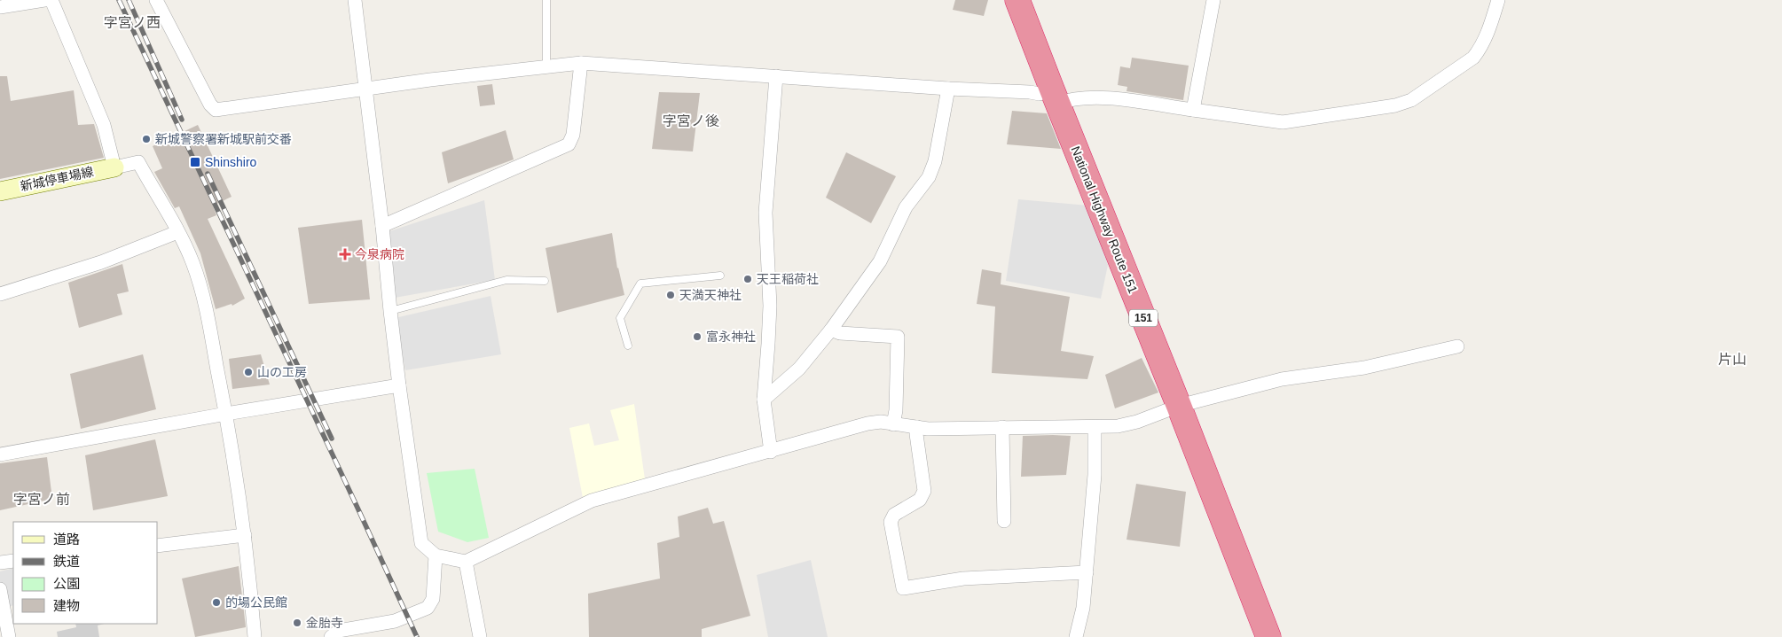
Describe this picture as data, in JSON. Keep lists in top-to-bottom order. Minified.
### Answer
{"streets":{"highway":["National Highway Route 151","151"],"main road":["新城停車場線"]},"districts":["字宮ノ西","字宮ノ後","片山","字宮ノ前"],"places":{"other":["新城警察署新城駅前交番","天王稲荷社","天満天神社","富永神社","山の工房","的場公民館","金胎寺"],"transit":["Shinshiro"],"health":["今泉病院"]},"legend":["道路","鉄道","公園","建物"]}
